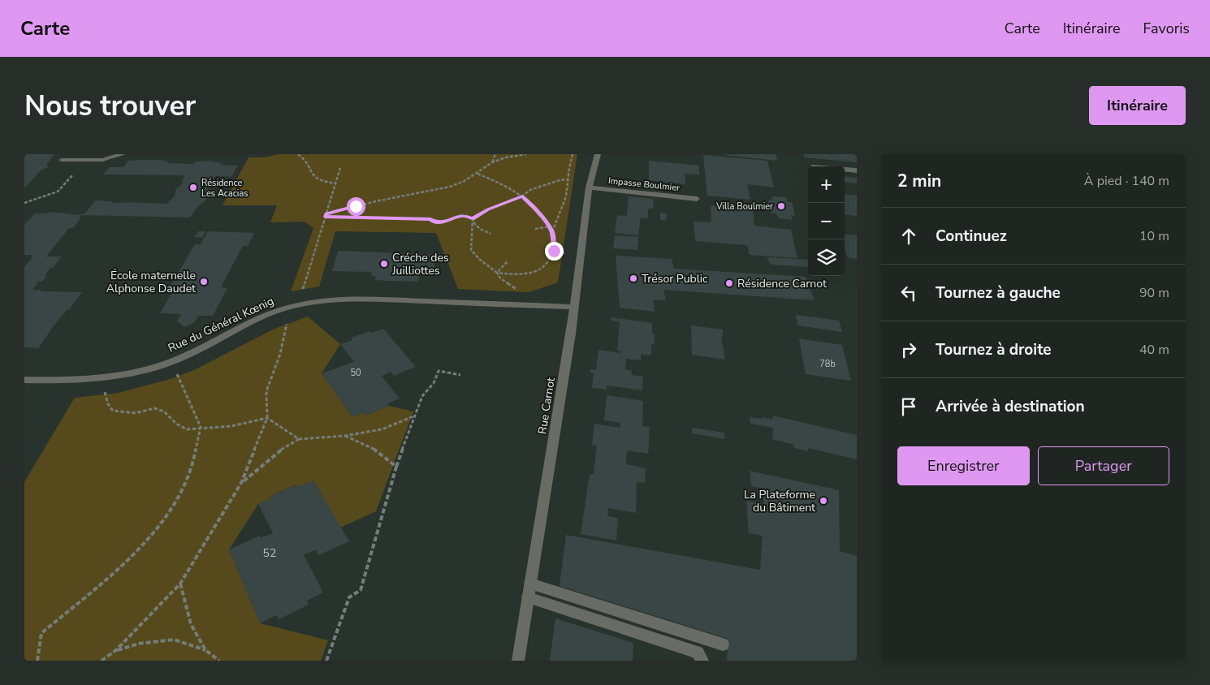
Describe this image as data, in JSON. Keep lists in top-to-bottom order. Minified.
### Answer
{"streets":{"street":["Impasse Boulmier","Rue du Général Kœnig","Rue Carnot"]},"crossings":[["Impasse Boulmier","Rue Carnot"],["Rue du Général Kœnig","Rue Carnot"]],"places":["Résidence Les Acacias","Villa Boulmier","Créche des Juilliottes","Trésor Public","École maternelle Alphonse Daudet","Résidence Carnot","La Plateforme du Bâtiment"],"house_numbers":["78b","50","52"],"page":{"header":"Carte","nav":["Carte","Itinéraire","Favoris"],"buttons":["Itinéraire",["Enregistrer","Partager"]],"title":"Nous trouver","heading":["2 min","À pied · 140 m"],"map_buttons":["+","−"],"list":[["Continuez","10 m"],["Tournez à gauche","90 m"],["Tournez à droite","40 m"],"Arrivée à destination"]}}
